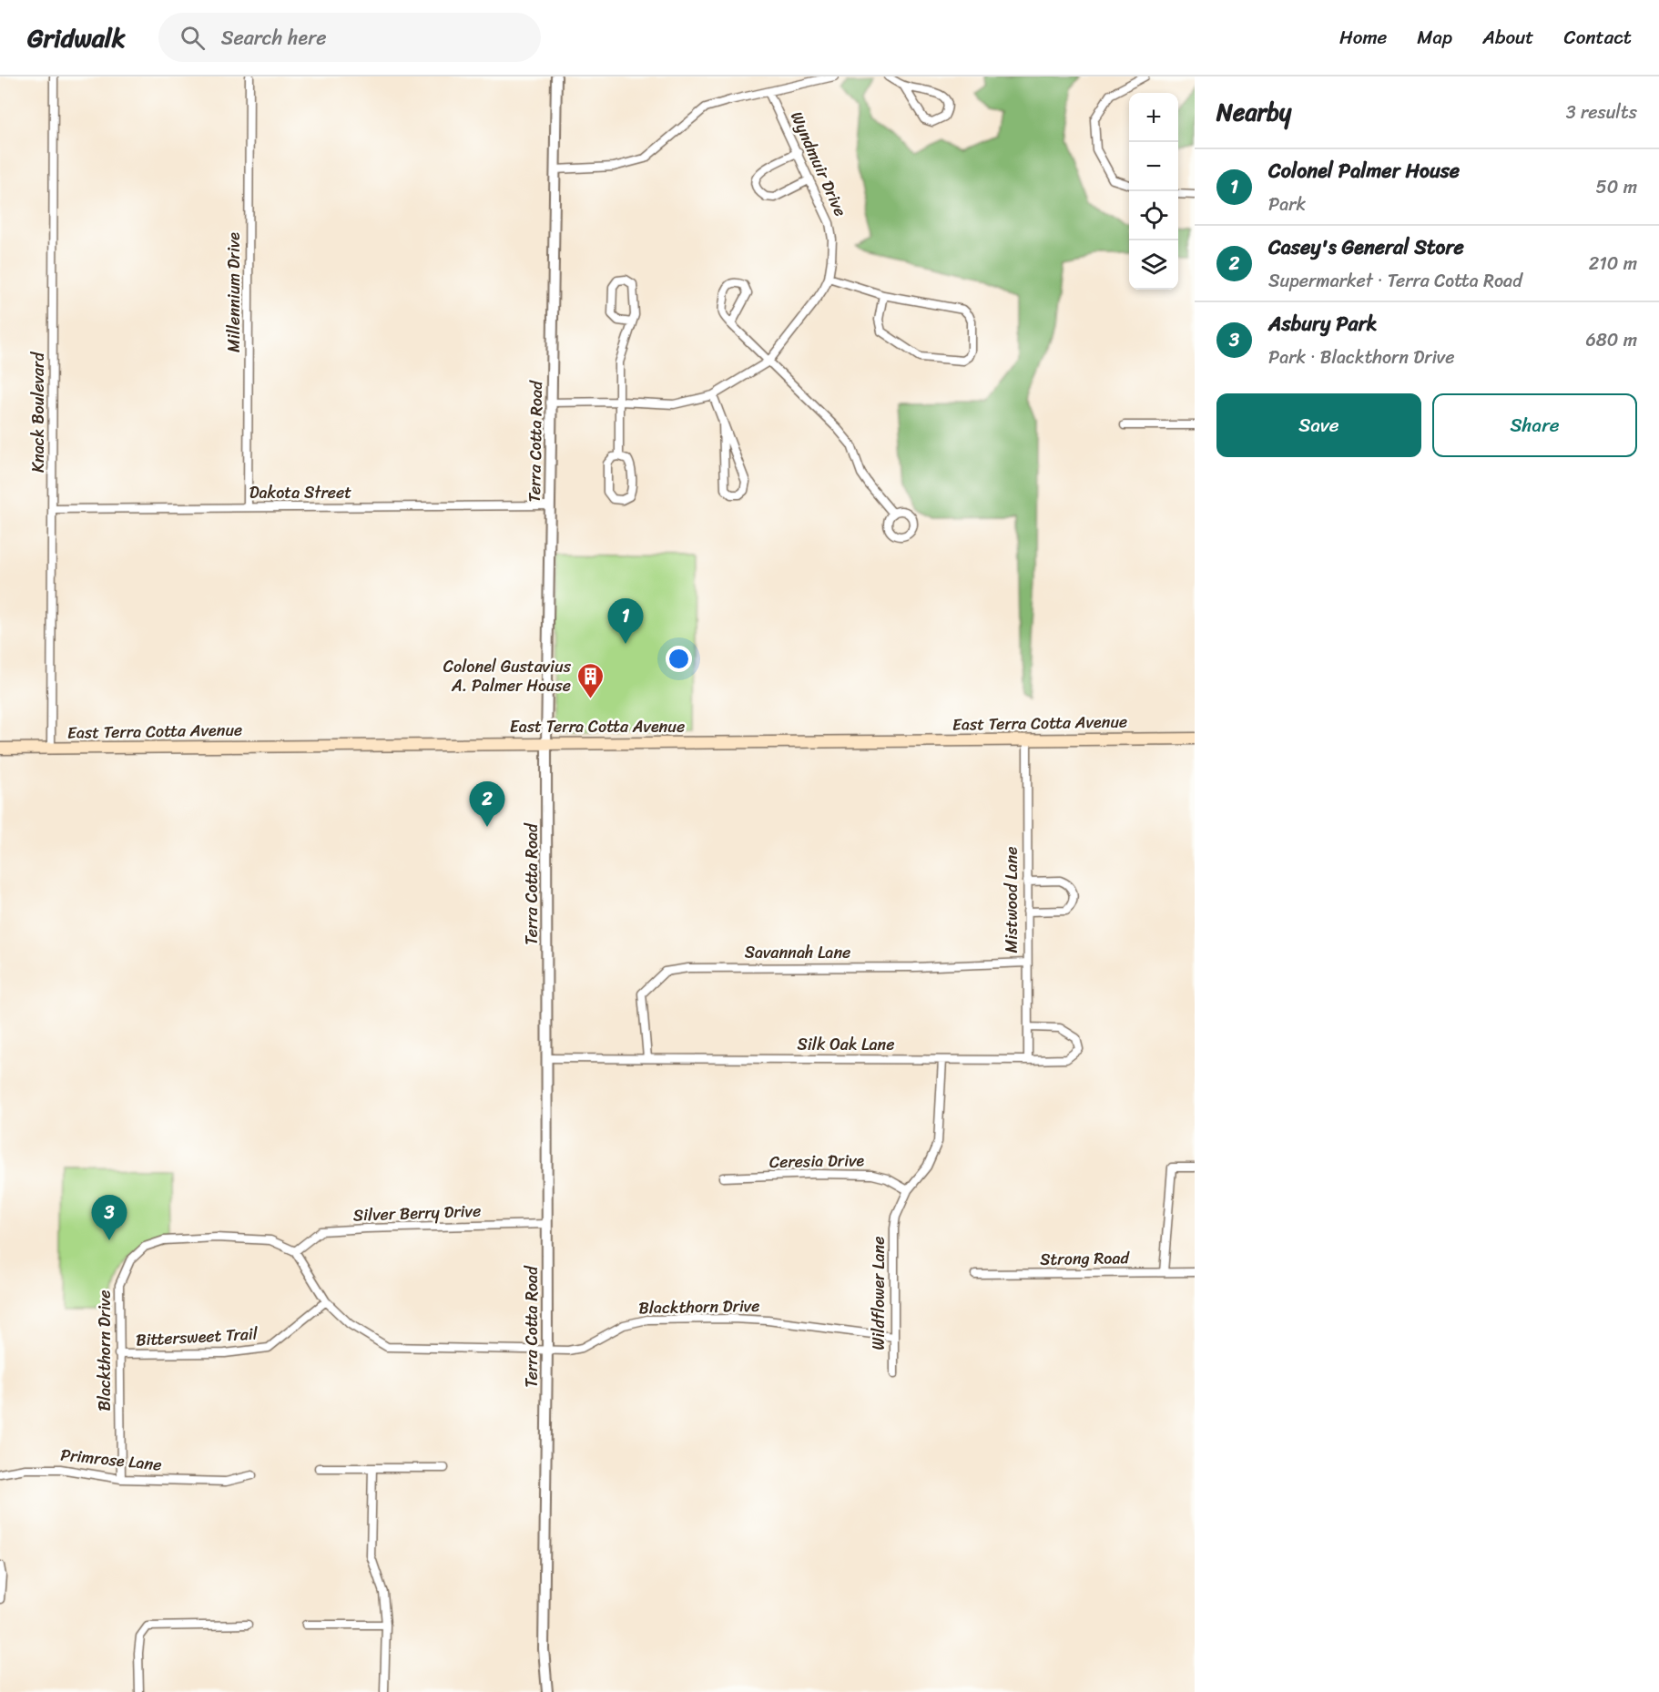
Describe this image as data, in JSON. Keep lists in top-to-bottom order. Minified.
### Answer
{"streets":{"main road":["East Terra Cotta Avenue"],"street":["Wyndmuir Drive","Millennium Drive","Knack Boulevard","Terra Cotta Road","Dakota Street","Mistwood Lane","Savannah Lane","Silk Oak Lane","Ceresia Drive","Silver Berry Drive","Strong Road","Wildflower Lane","Blackthorn Drive","Bittersweet Trail","Primrose Lane"]},"crossings":[["Wyndmuir Drive","Terra Cotta Road"],["Millennium Drive","Dakota Street"],["Knack Boulevard","Dakota Street"],["Knack Boulevard","East Terra Cotta Avenue"],["Terra Cotta Road","Dakota Street"],["Terra Cotta Road","East Terra Cotta Avenue"],["Terra Cotta Road","Silk Oak Lane"],["Terra Cotta Road","Silver Berry Drive"],["Terra Cotta Road","Blackthorn Drive"],["East Terra Cotta Avenue","Mistwood Lane"],["Mistwood Lane","Savannah Lane"],["Mistwood Lane","Silk Oak Lane"],["Savannah Lane","Silk Oak Lane"],["Silk Oak Lane","Wildflower Lane"],["Ceresia Drive","Wildflower Lane"],["Silver Berry Drive","Blackthorn Drive"],["Wildflower Lane","Blackthorn Drive"],["Blackthorn Drive","Bittersweet Trail"],["Blackthorn Drive","Primrose Lane"]],"places":{"building":["Colonel Gustavius A. Palmer House"]},"page":{"header":"Gridwalk","search":"Search here","nav":["Home","Map","About","Contact"],"heading":["Nearby","3 results"],"map_buttons":["+","−"],"list":[{"mark":"1","name":"Colonel Palmer House","note":"Park","value":"50 m"},{"mark":"2","name":"Casey's General Store","note":"Supermarket · Terra Cotta Road","value":"210 m"},{"mark":"3","name":"Asbury Park","note":"Park · Blackthorn Drive","value":"680 m"}],"buttons":["Save","Share"],"pins":["1","2","3"]}}
